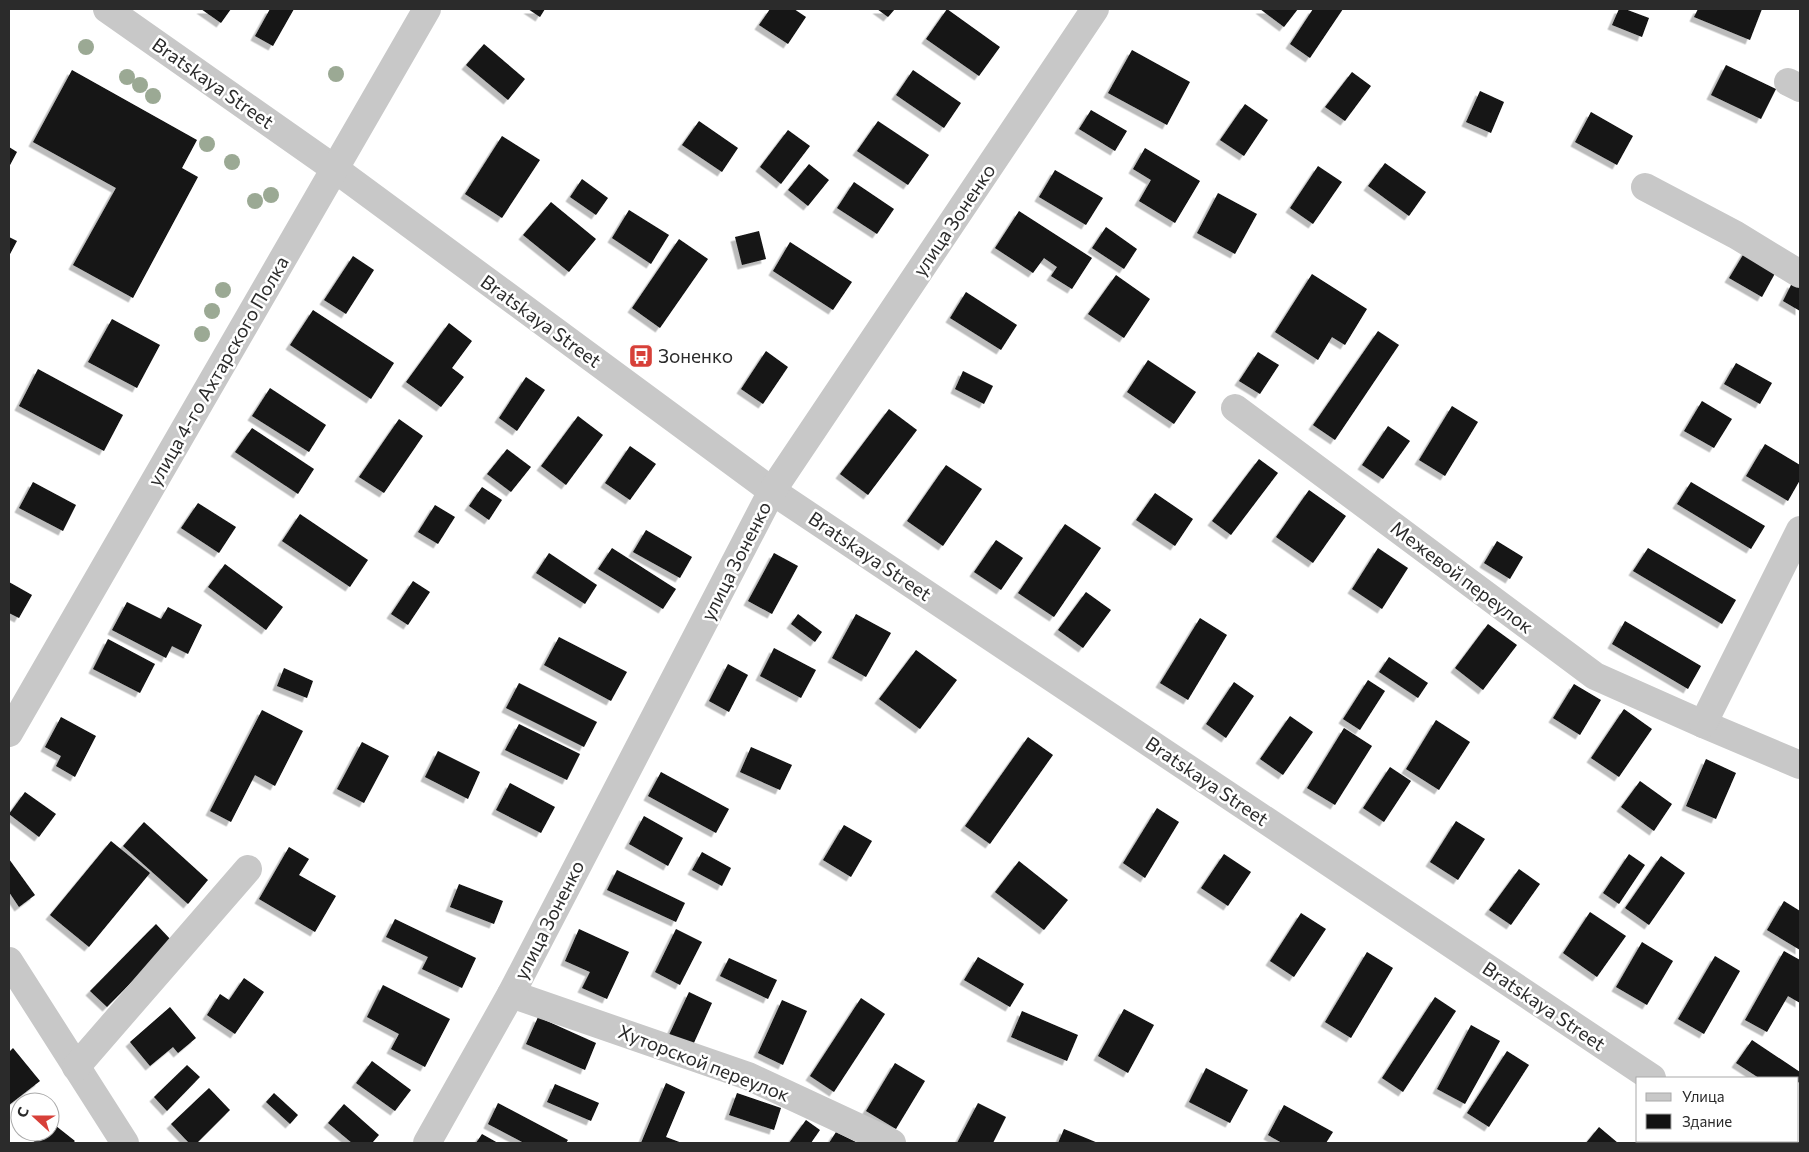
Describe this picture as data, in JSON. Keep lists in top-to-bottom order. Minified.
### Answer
{"streets":{"street":["Bratskaya Street","улица Зоненко","улица 4-го Ахтарского Полка","Межевой переулок","Хуторской переулок"]},"crossings":[["Bratskaya Street","улица Зоненко"],["Bratskaya Street","улица 4-го Ахтарского Полка"],["улица Зоненко","Хуторской переулок"]],"places":{"bus stop":["Зоненко"]},"legend":["Улица","Здание"],"north":"left"}
